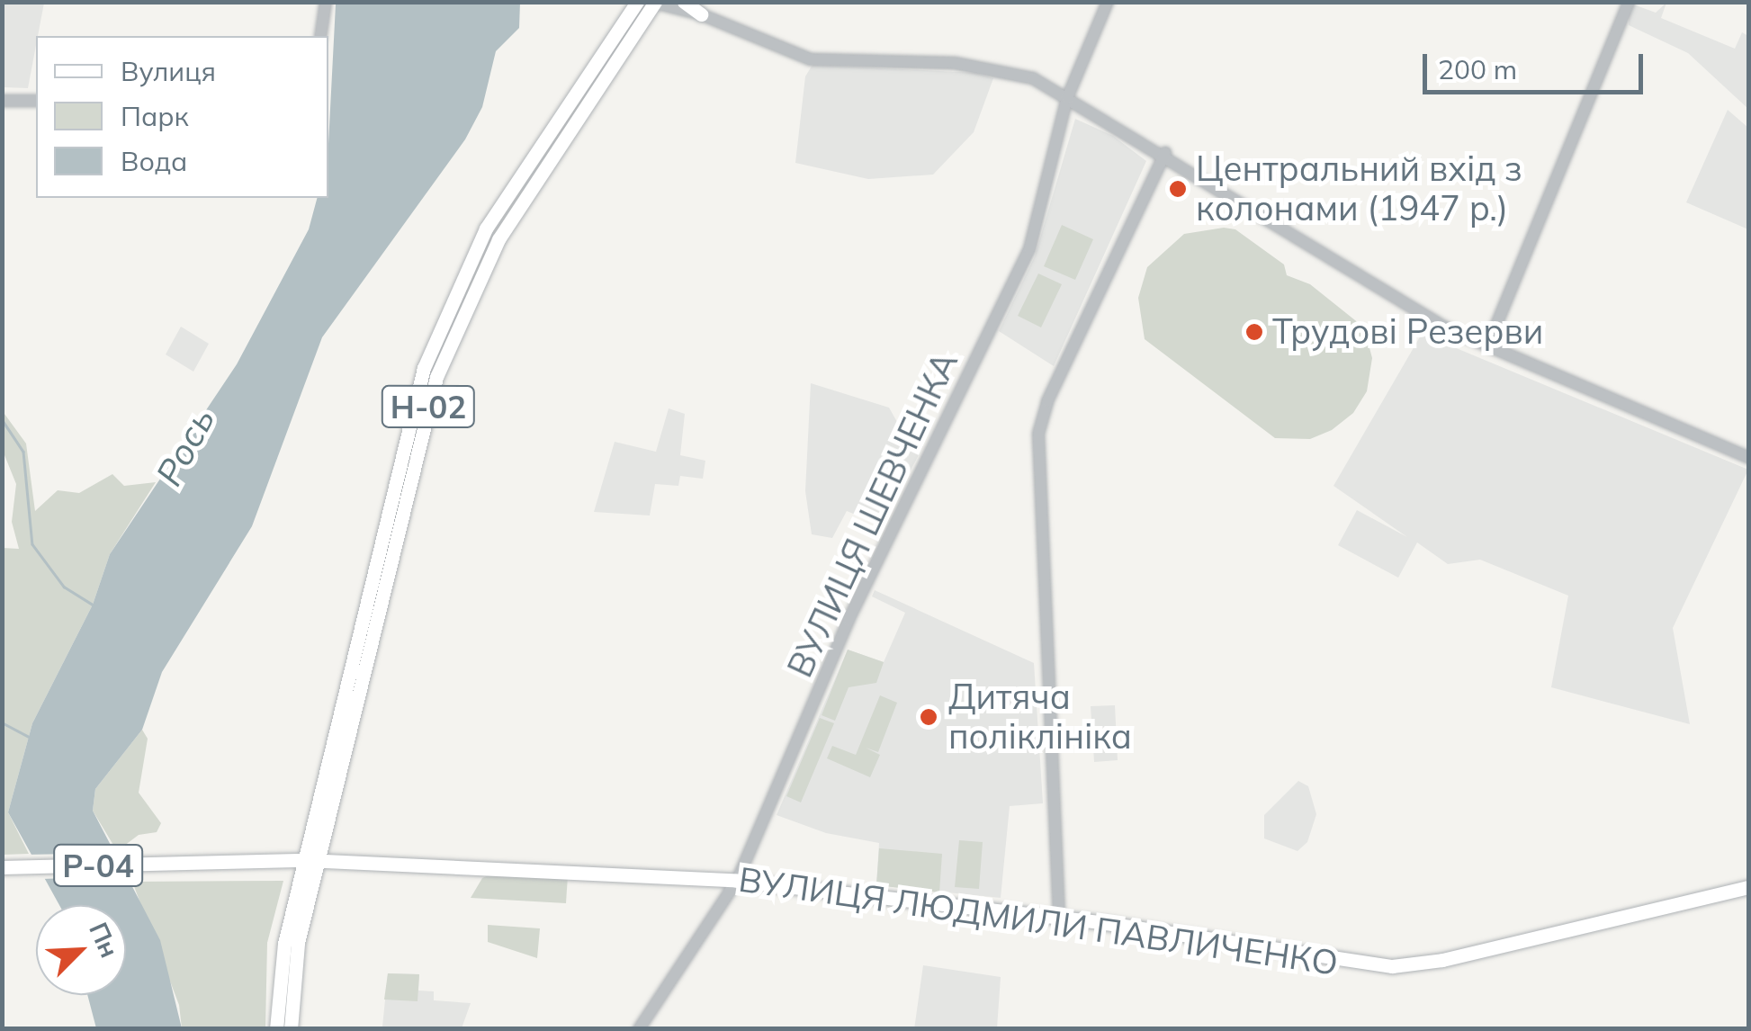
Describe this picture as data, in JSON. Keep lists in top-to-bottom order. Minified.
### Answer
{"streets":{"main road":["Н-02","Р-04","ВУЛИЦЯ ЛЮДМИЛИ ПАВЛИЧЕНКО"],"street":["ВУЛИЦЯ ШЕВЧЕНКА"]},"crossings":[["Н-02","Р-04"],["Н-02","ВУЛИЦЯ ЛЮДМИЛИ ПАВЛИЧЕНКО"],["ВУЛИЦЯ ШЕВЧЕНКА","ВУЛИЦЯ ЛЮДМИЛИ ПАВЛИЧЕНКО"],["Р-04","ВУЛИЦЯ ЛЮДМИЛИ ПАВЛИЧЕНКО"]],"water":["Рось"],"places":["Центральний вхід з колонами (1947 р.)","Трудові Резерви","Дитяча поліклініка"],"legend":["Вулиця","Парк","Вода"],"scale_bar":"200 m","north":"top right"}
